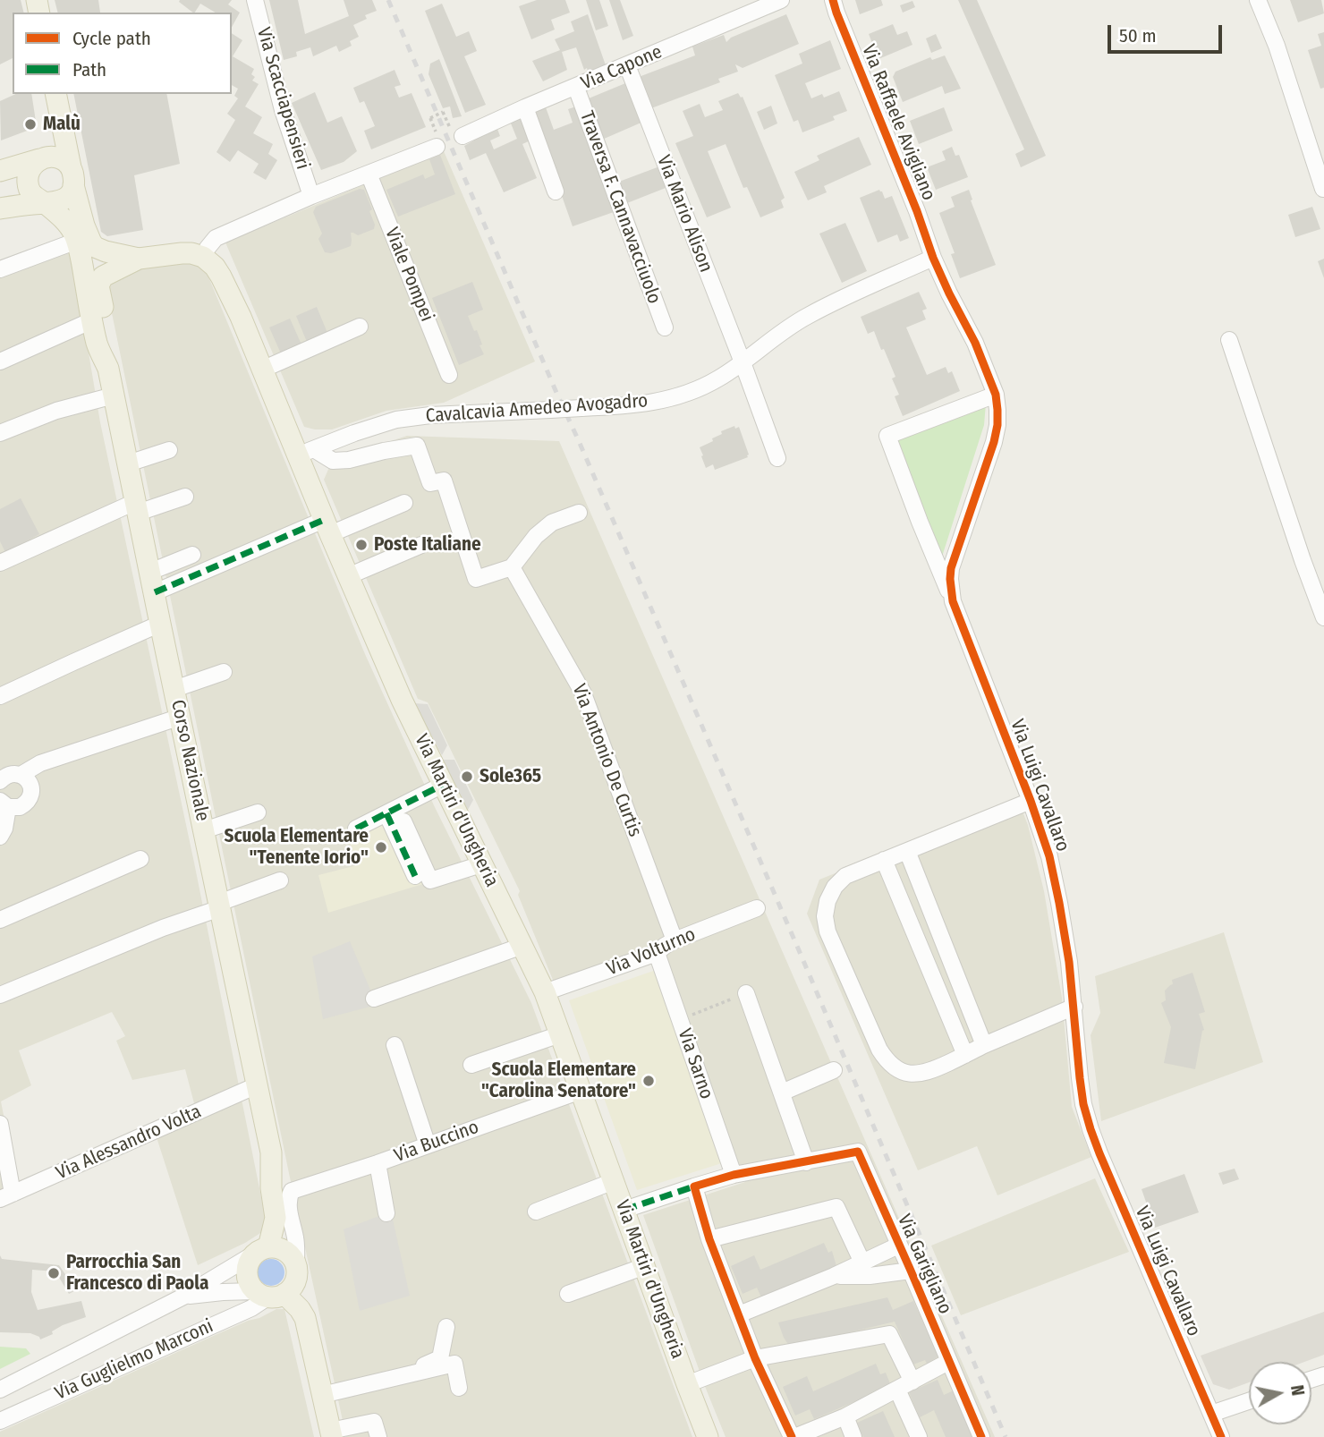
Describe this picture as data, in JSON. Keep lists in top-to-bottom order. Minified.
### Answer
{"streets":{"main road":["Corso Nazionale","Via Martiri d'Ungheria"],"street":["Via Capone","Via Scacciapensieri","Via Raffaele Avigliano","Traversa F. Cannavacciuolo","Via Mario Alison","Viale Pompei","Cavalcavia Amedeo Avogadro","Via Antonio De Curtis","Via Luigi Cavallaro","Via Volturno","Via Sarno","Via Buccino","Via Alessandro Volta","Via Garigliano","Via Guglielmo Marconi"]},"crossings":[["Via Capone","Traversa F. Cannavacciuolo"],["Via Capone","Via Mario Alison"],["Via Raffaele Avigliano","Cavalcavia Amedeo Avogadro"],["Via Raffaele Avigliano","Via Luigi Cavallaro"],["Via Mario Alison","Cavalcavia Amedeo Avogadro"],["Cavalcavia Amedeo Avogadro","Via Luigi Cavallaro"],["Cavalcavia Amedeo Avogadro","Via Martiri d'Ungheria"],["Corso Nazionale","Via Buccino"],["Corso Nazionale","Via Alessandro Volta"],["Corso Nazionale","Via Guglielmo Marconi"],["Via Antonio De Curtis","Via Volturno"],["Via Martiri d'Ungheria","Via Volturno"],["Via Martiri d'Ungheria","Via Buccino"],["Via Volturno","Via Sarno"]],"places":["Malù","Poste Italiane","Sole365","Scuola Elementare \"Tenente Iorio\"","Scuola Elementare \"Carolina Senatore\"","Parrocchia San Francesco di Paola"],"legend":["Cycle path","Path"],"scale_bar":"50 m","north":"right"}
